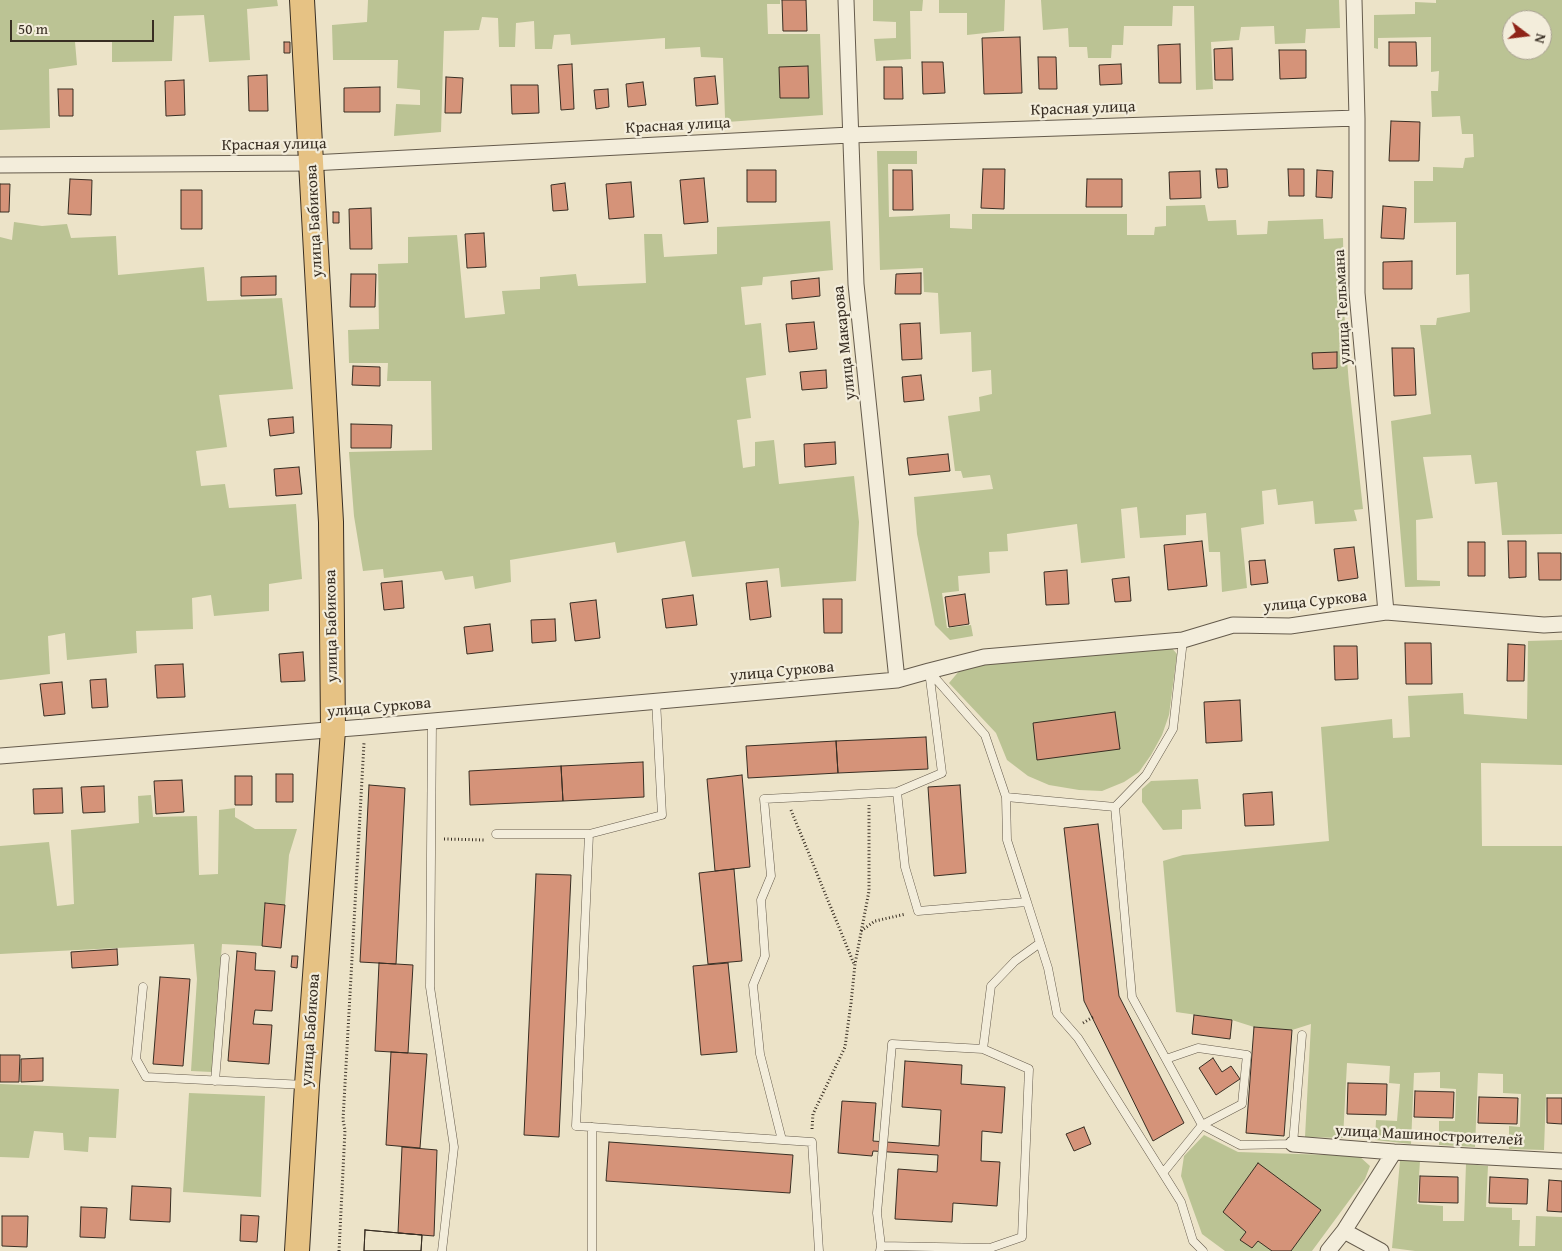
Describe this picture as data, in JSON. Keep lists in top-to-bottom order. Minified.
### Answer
{"streets":{"main road":["улица Бабикова"],"street":["Красная улица","улица Тельмана","улица Макарова","улица Суркова","улица Машиностроителей"]},"crossings":[["Красная улица","улица Бабикова"],["Красная улица","улица Тельмана"],["Красная улица","улица Макарова"],["улица Бабикова","улица Суркова"],["улица Тельмана","улица Суркова"],["улица Макарова","улица Суркова"]],"scale_bar":"50 m","north":"right"}
